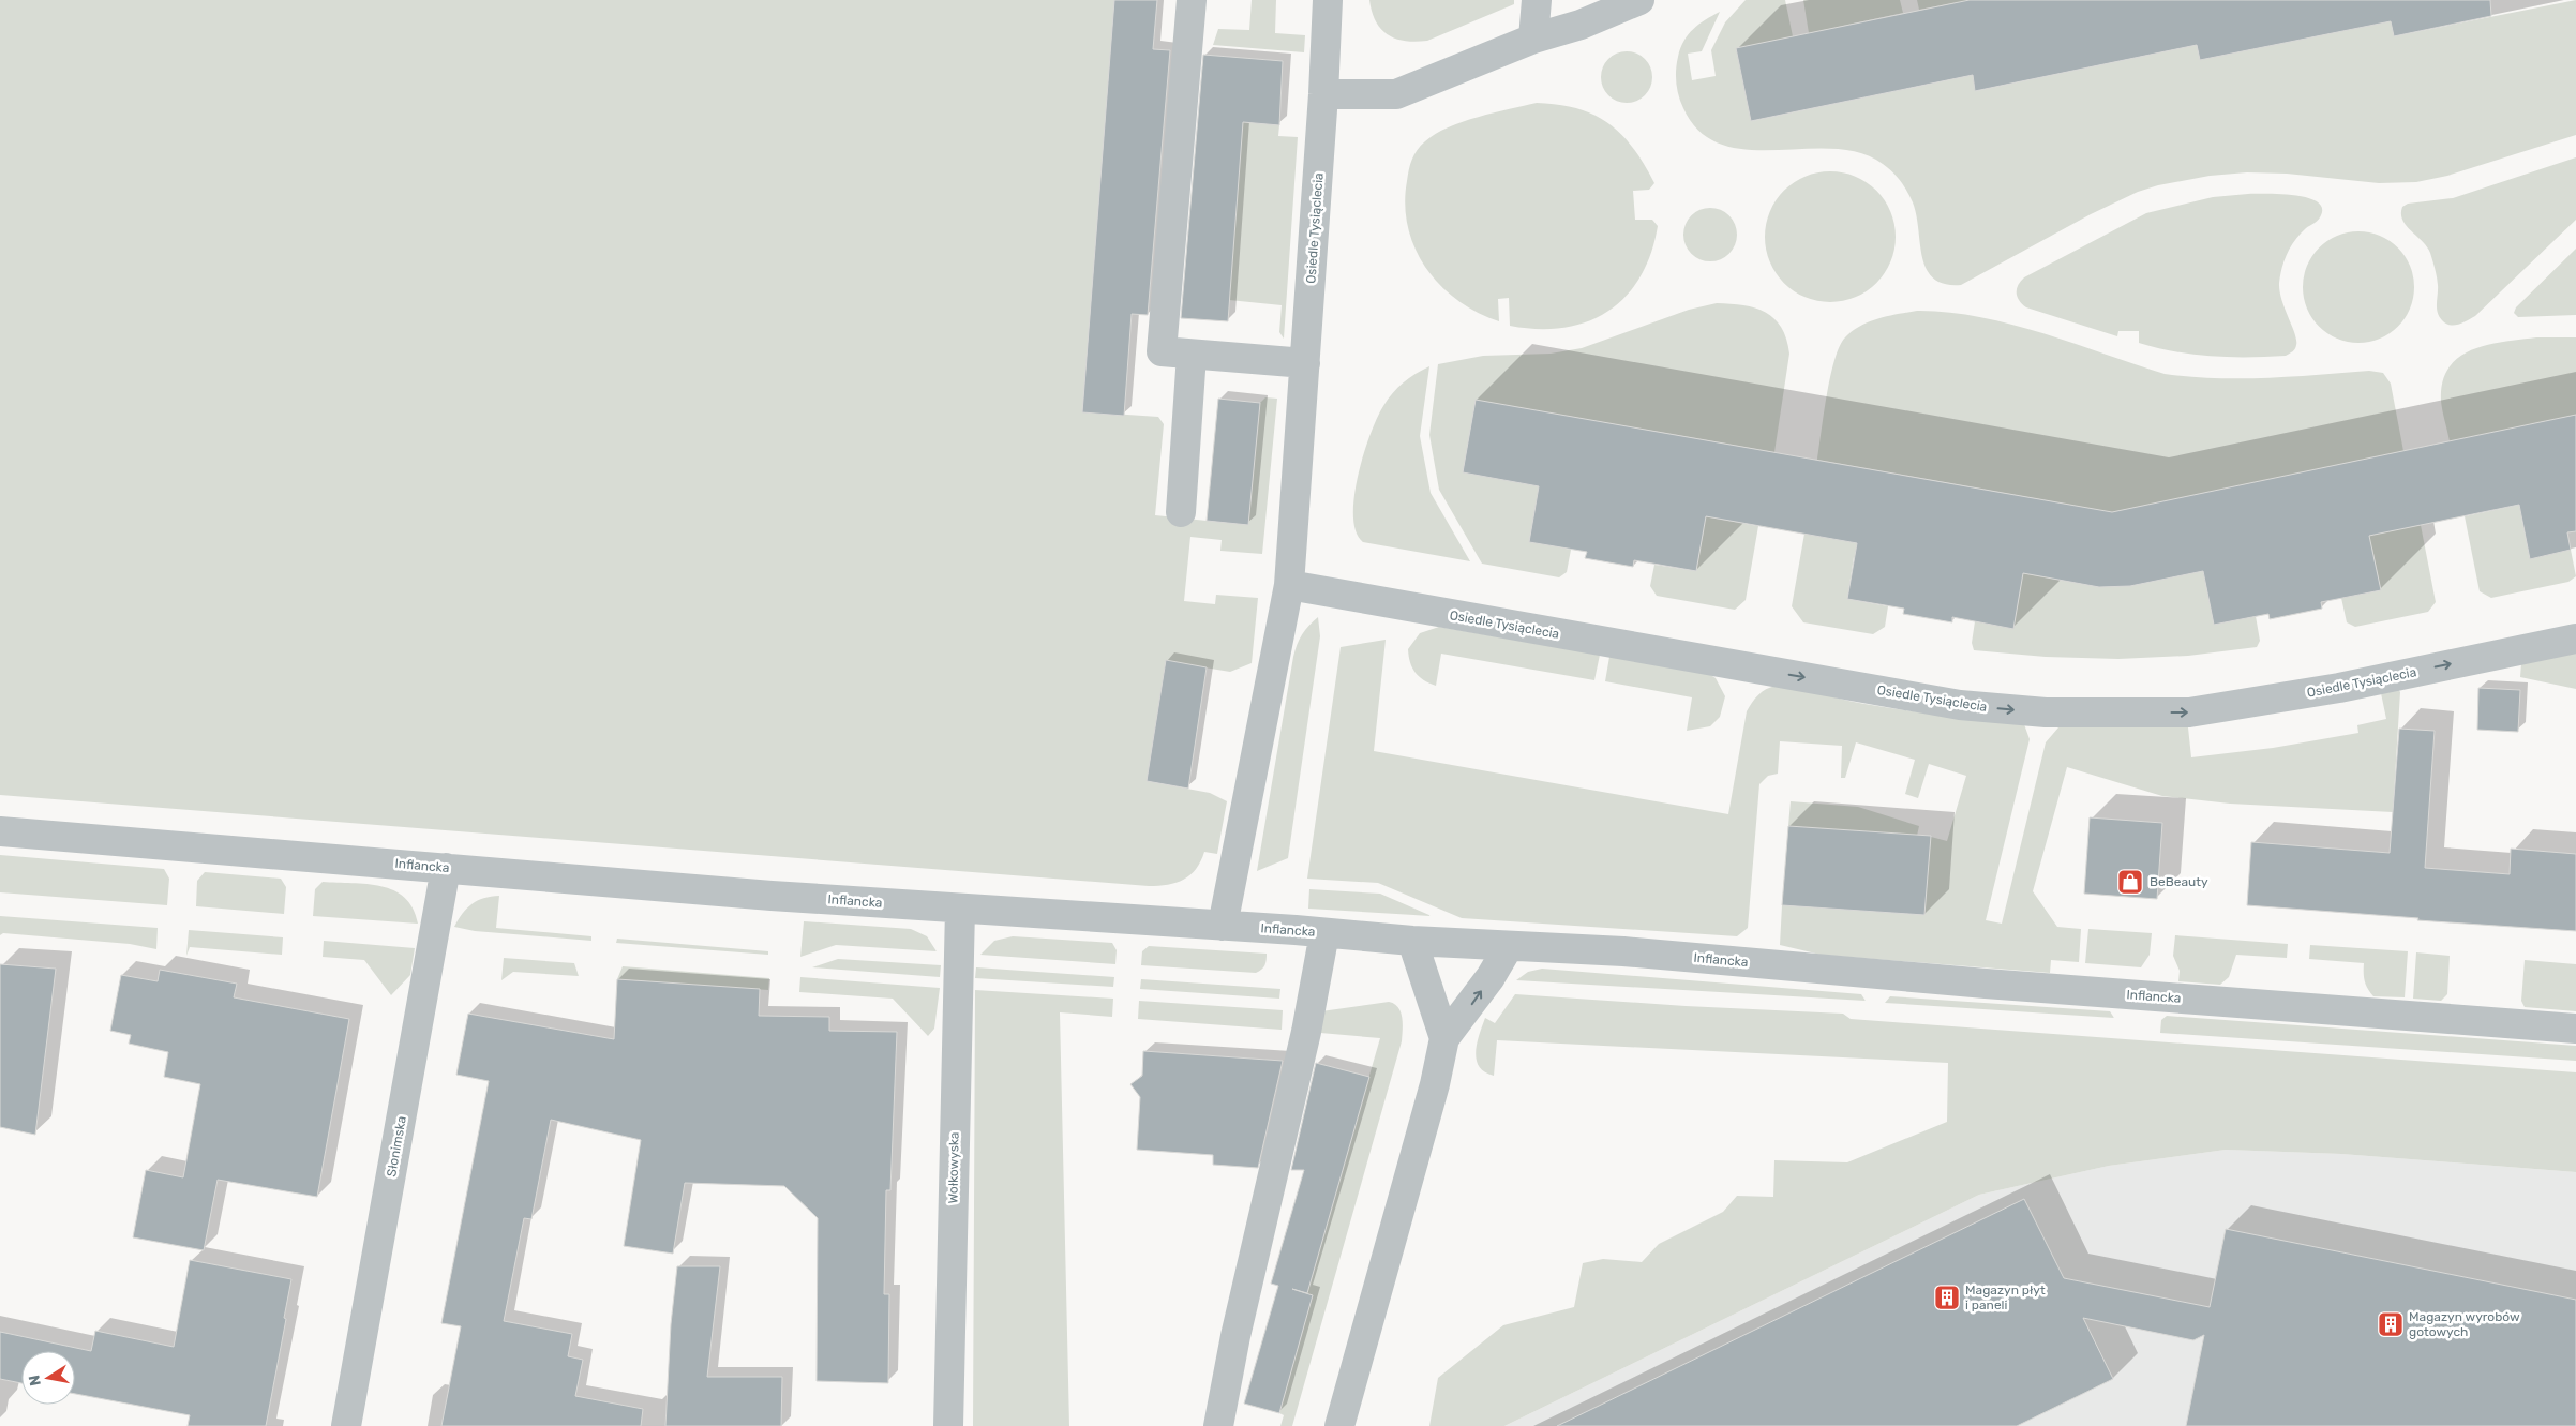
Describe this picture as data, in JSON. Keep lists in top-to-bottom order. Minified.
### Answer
{"streets":{"street":["Osiedle Tysiąclecia","Inflancka","Słonimska","Wołkowyska"]},"crossings":[["Osiedle Tysiąclecia","Inflancka"],["Inflancka","Słonimska"],["Inflancka","Wołkowyska"]],"one_way":["Osiedle Tysiąclecia"],"places":{"shop":["BeBeauty"],"building":["Magazyn płyt i paneli","Magazyn wyrobów gotowych"]},"north":"left"}
